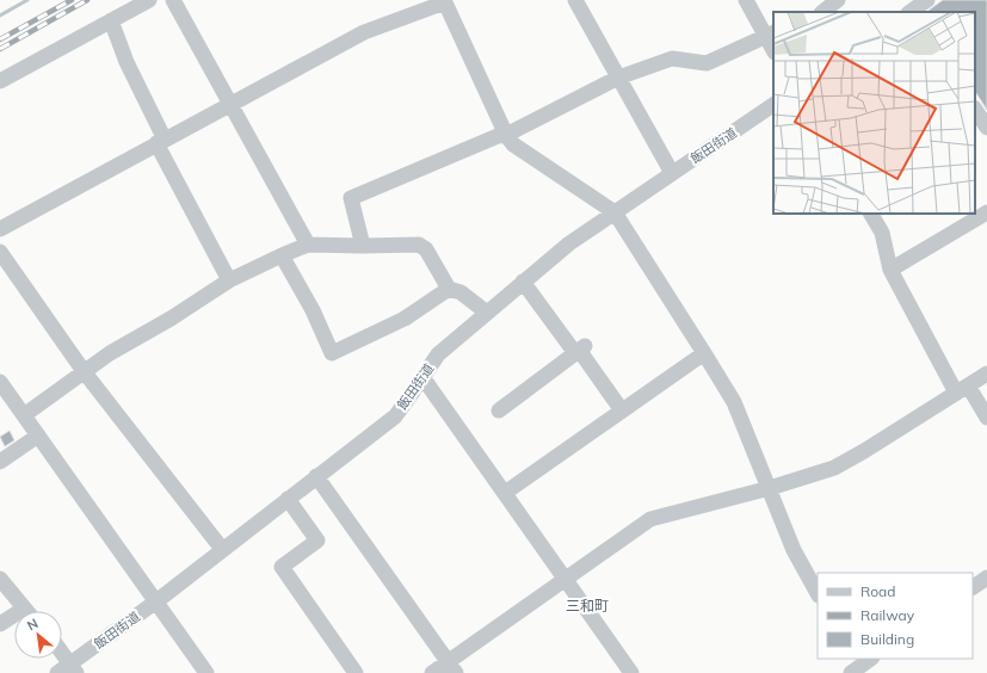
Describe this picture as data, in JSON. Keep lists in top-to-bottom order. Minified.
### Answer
{"streets":{"street":["飯田街道"]},"districts":["三和町"],"legend":["Road","Railway","Building"],"north":"top left"}
